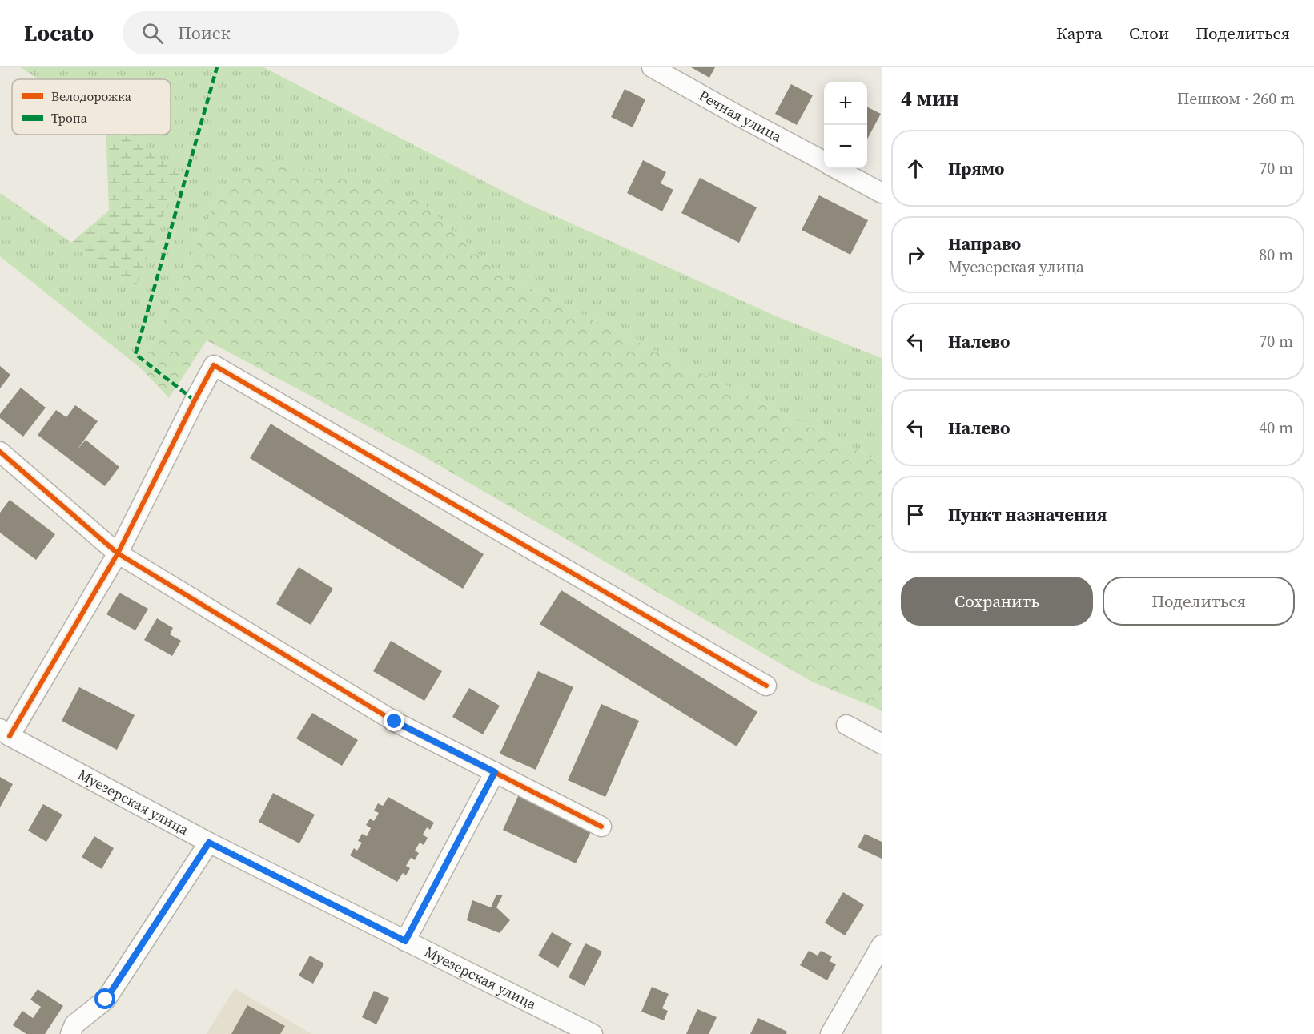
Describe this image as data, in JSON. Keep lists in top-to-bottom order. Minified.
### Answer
{"streets":{"street":["Речная улица","Муезерская улица"]},"legend":["Велодорожка","Тропа"],"page":{"header":"Locato","search":"Поиск","nav":["Карта","Слои","Поделиться"],"heading":["4 мин","Пешком · 260 m"],"map_buttons":["+","−"],"list":[["Прямо","70 m"],["Направо","Муезерская улица","80 m"],["Налево","70 m"],["Налево","40 m"],"Пункт назначения"],"buttons":["Сохранить","Поделиться"]}}
